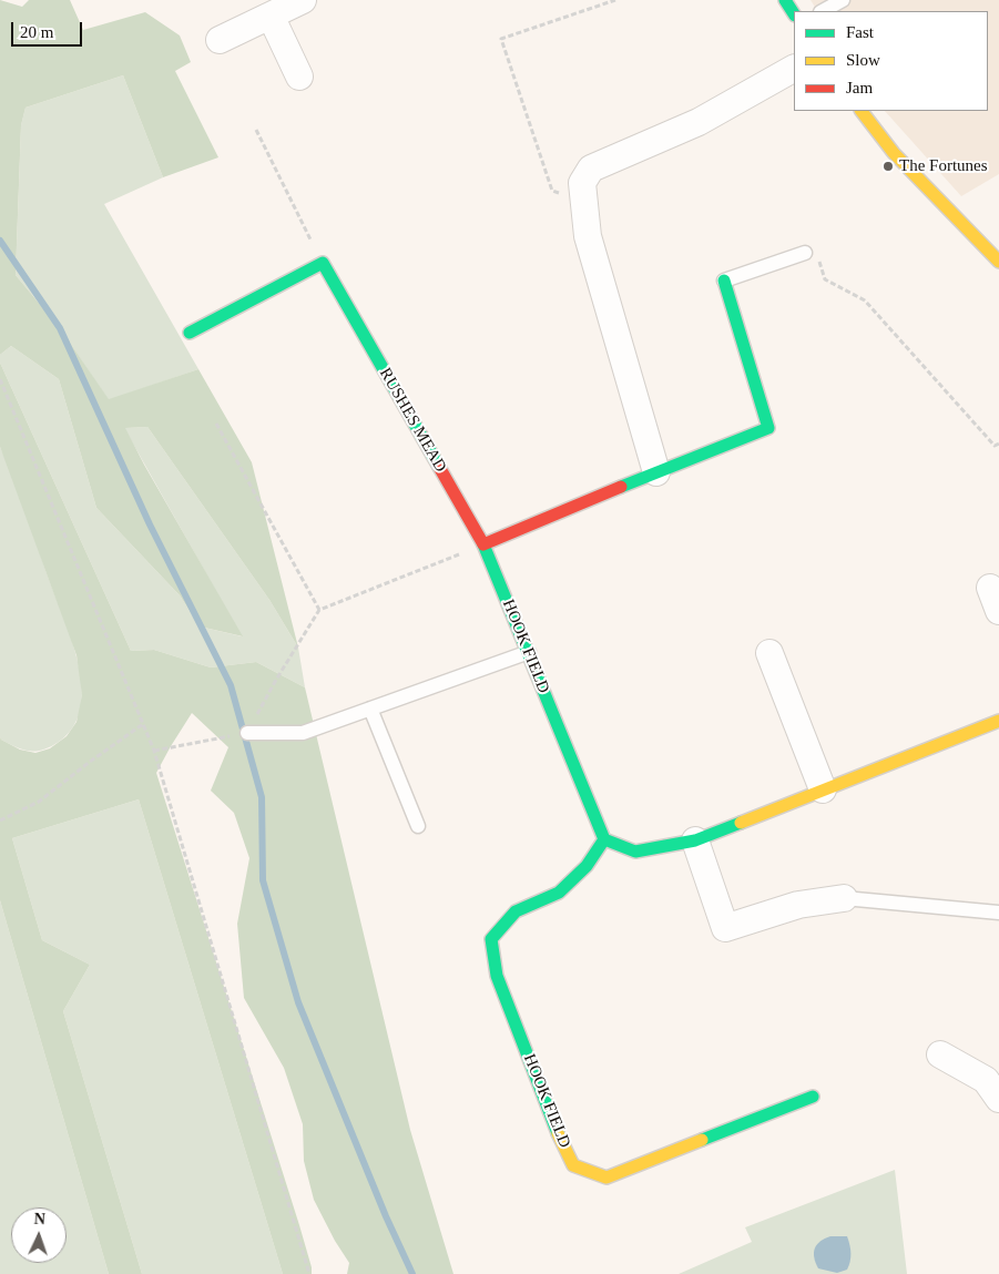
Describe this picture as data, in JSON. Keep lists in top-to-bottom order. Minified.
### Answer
{"streets":{"street":["RUSHES MEAD","HOOK FIELD"]},"crossings":[["RUSHES MEAD","HOOK FIELD"]],"places":["The Fortunes"],"legend":["Fast","Slow","Jam"],"scale_bar":"20 m","north":"top"}
